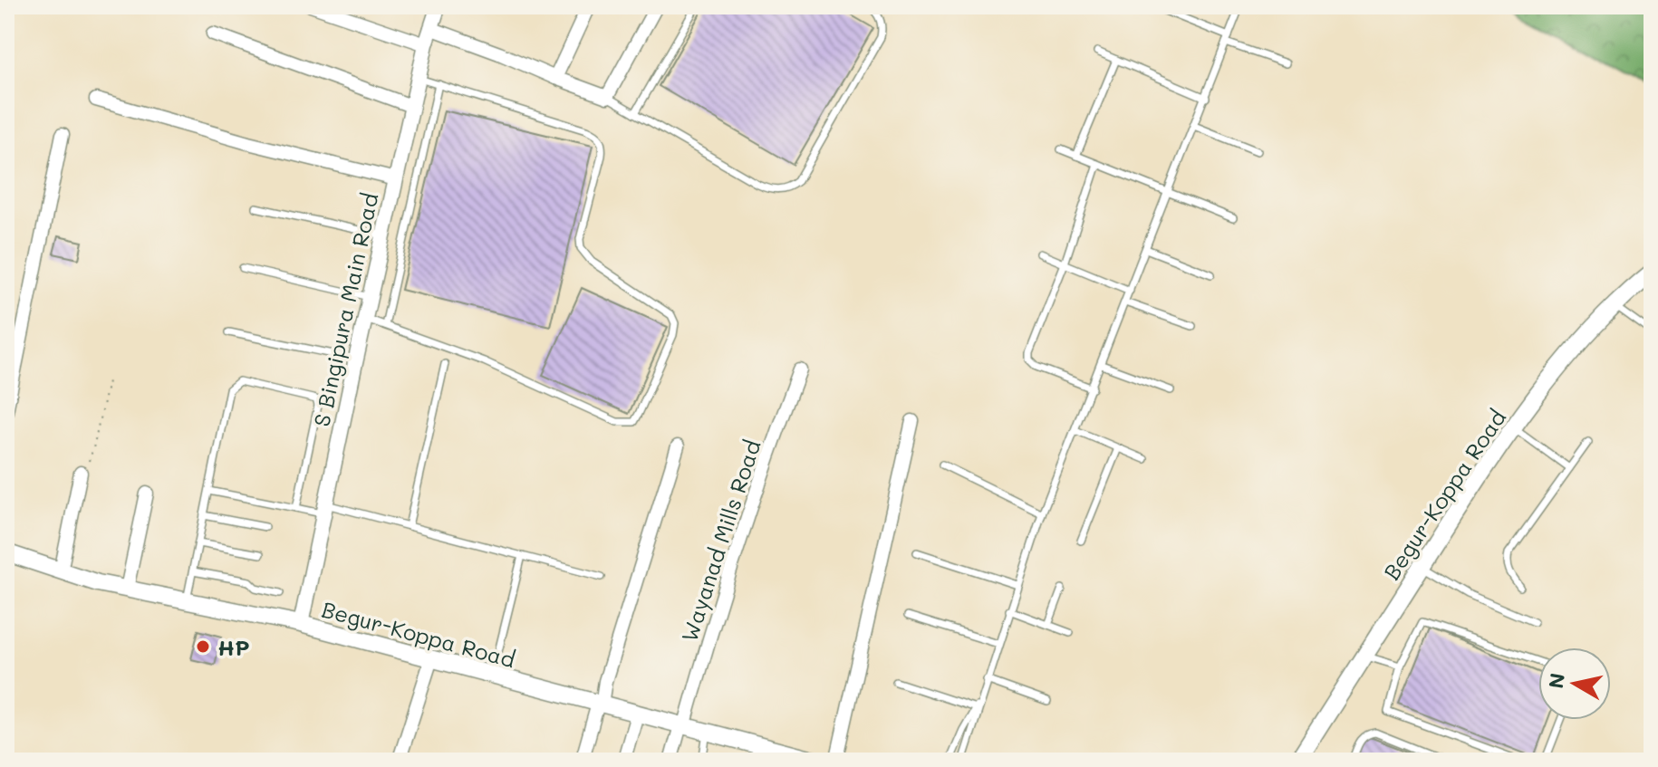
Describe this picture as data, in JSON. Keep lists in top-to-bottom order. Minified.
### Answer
{"streets":{"main road":["Begur-Koppa Road"],"street":["S Bingipura Main Road","Wayanad Mills Road"]},"crossings":[["S Bingipura Main Road","Begur-Koppa Road"],["Begur-Koppa Road","Wayanad Mills Road"]],"places":["HP"],"north":"left"}
